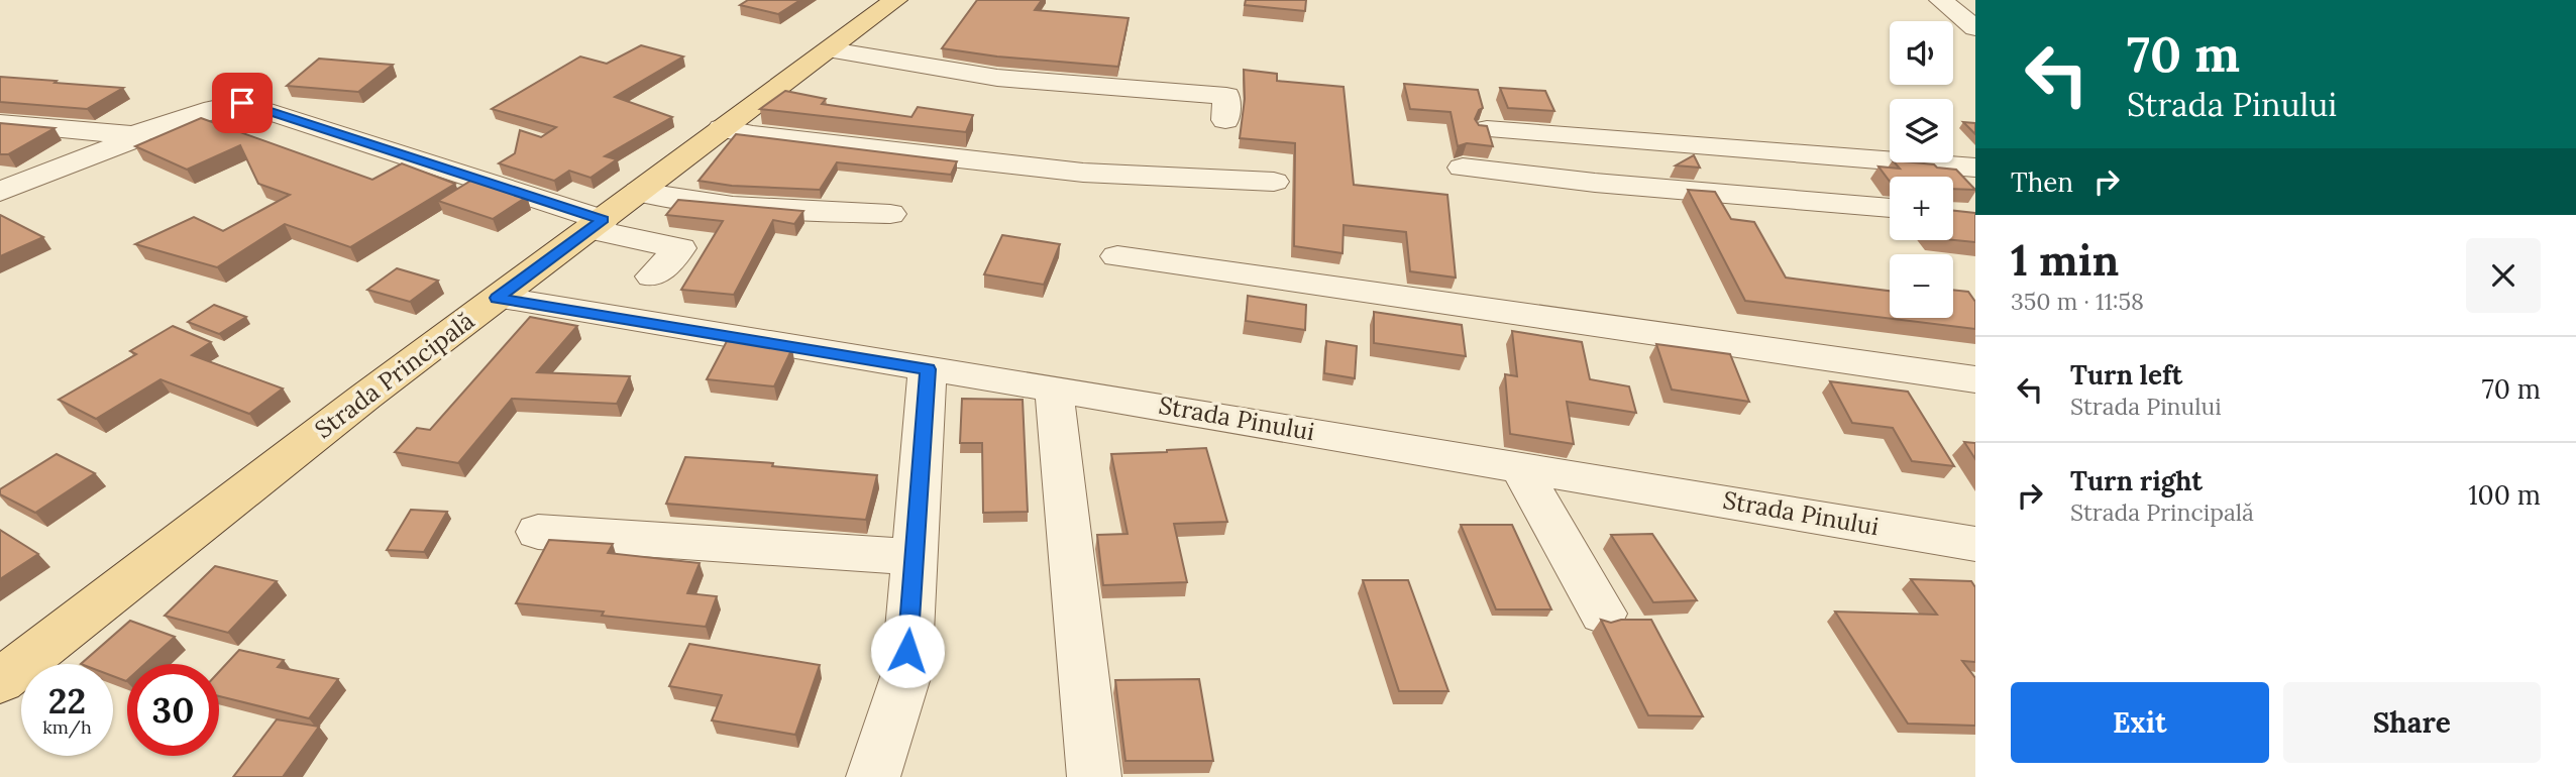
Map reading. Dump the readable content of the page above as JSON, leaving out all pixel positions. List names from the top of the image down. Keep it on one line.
{"streets":{"main road":["Strada Principală"],"street":["Strada Pinului"]},"crossings":[["Strada Principală","Strada Pinului"]],"page":{"turn":["70 m","Strada Pinului"],"map_buttons":["+","−"],"then":"Then","heading":["1 min","350 m · 11:58"],"list":[{"name":"Turn left","note":"Strada Pinului","value":"70 m"},{"name":"Turn right","note":"Strada Principală","value":"100 m"}],"speed":"22 km/h","limit":"30","buttons":["Exit","Share"]}}
